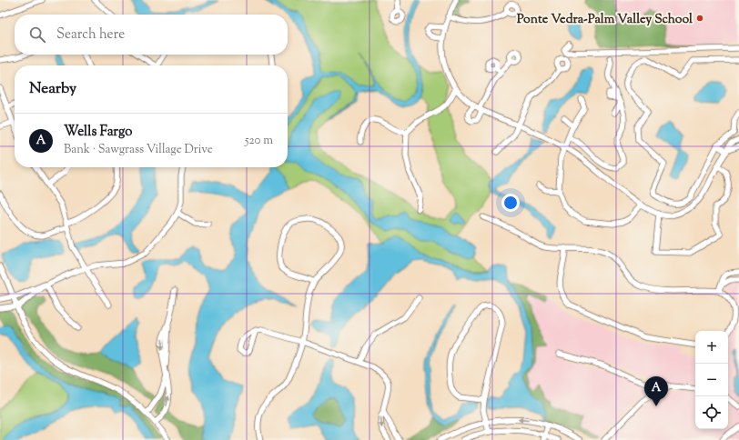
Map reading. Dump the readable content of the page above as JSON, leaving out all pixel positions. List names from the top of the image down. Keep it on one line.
{"places":["Ponte Vedra-Palm Valley School"],"page":{"search":"Search here","heading":"Nearby","list":[{"mark":"A","name":"Wells Fargo","note":"Bank · Sawgrass Village Drive","value":"520 m"}],"map_buttons":["+","−"],"pins":"A"}}
